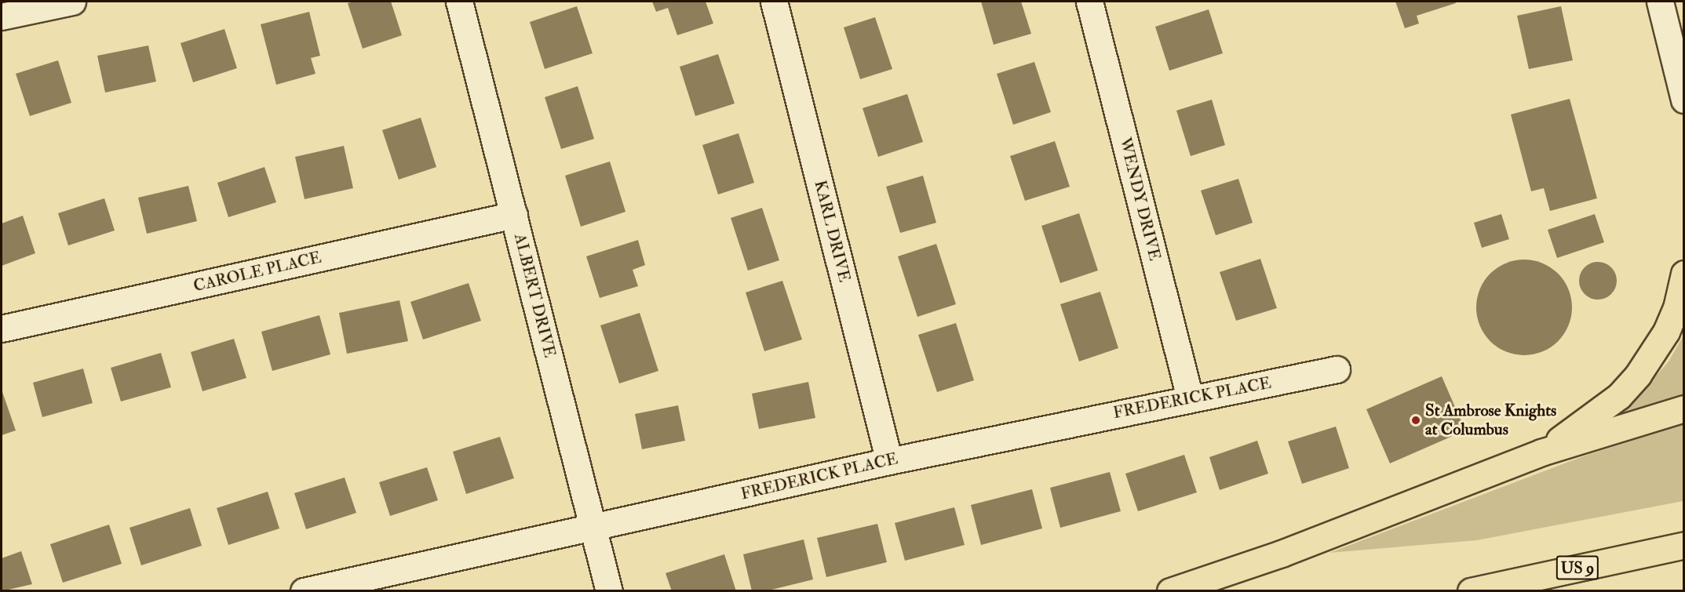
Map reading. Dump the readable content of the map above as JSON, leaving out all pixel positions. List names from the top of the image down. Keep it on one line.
{"streets":{"highway":["US 9"],"street":["WENDY DRIVE","KARL DRIVE","CAROLE PLACE","ALBERT DRIVE","FREDERICK PLACE"]},"crossings":[["WENDY DRIVE","FREDERICK PLACE"],["KARL DRIVE","FREDERICK PLACE"],["CAROLE PLACE","ALBERT DRIVE"],["ALBERT DRIVE","FREDERICK PLACE"]],"places":["St Ambrose Knights at Columbus"]}
